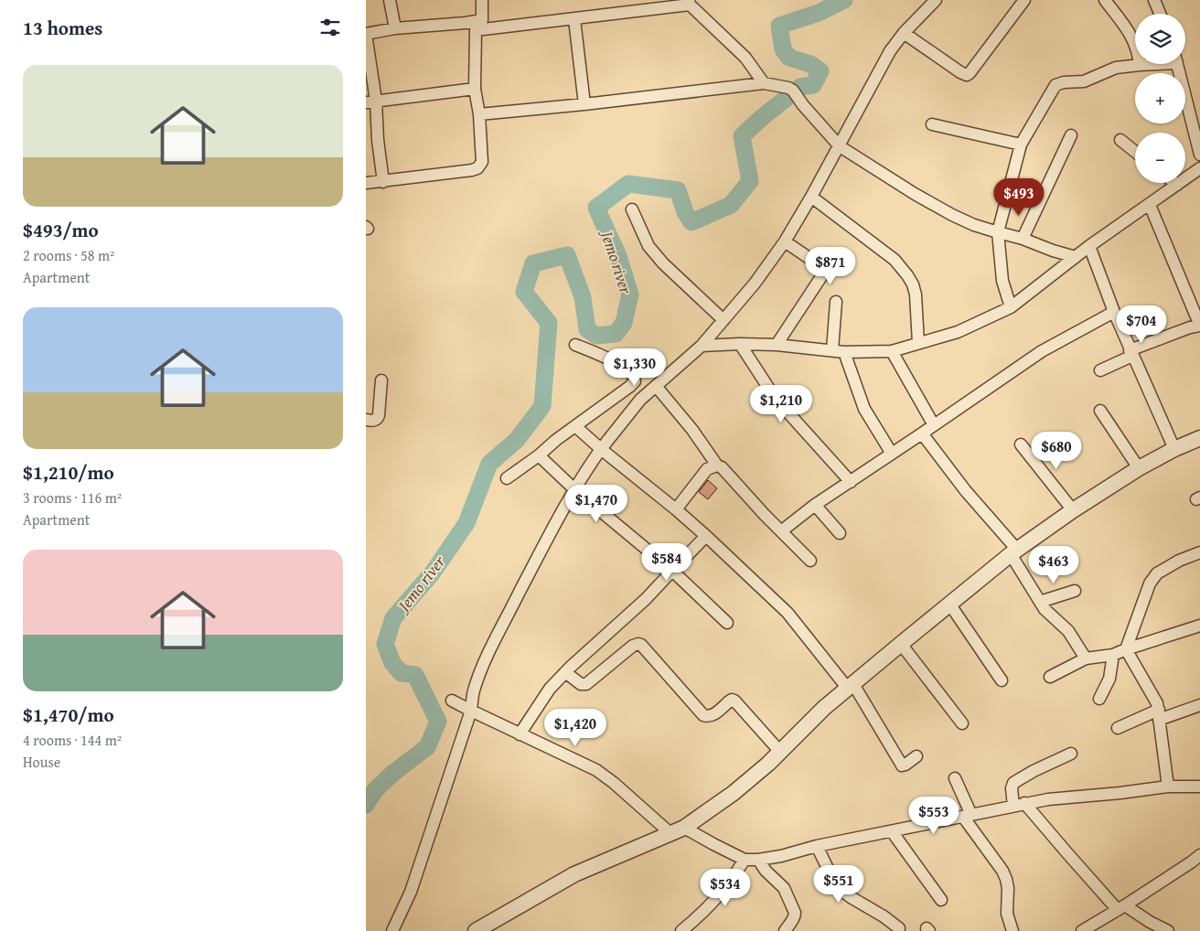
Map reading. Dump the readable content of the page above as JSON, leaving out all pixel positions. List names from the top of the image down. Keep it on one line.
{"water":["Jemo river"],"page":{"heading":"13 homes","map_buttons":["+","−"],"list":[{"name":"$493/mo","note":"2 rooms · 58 m² · Apartment"},{"name":"$1,210/mo","note":"3 rooms · 116 m² · Apartment"},{"name":"$1,470/mo","note":"4 rooms · 144 m² · House"}],"price":["$493","$871","$704","$1,330","$1,210","$680","$1,470","$584","$463","$1,420","$553","$551","$534"]}}
